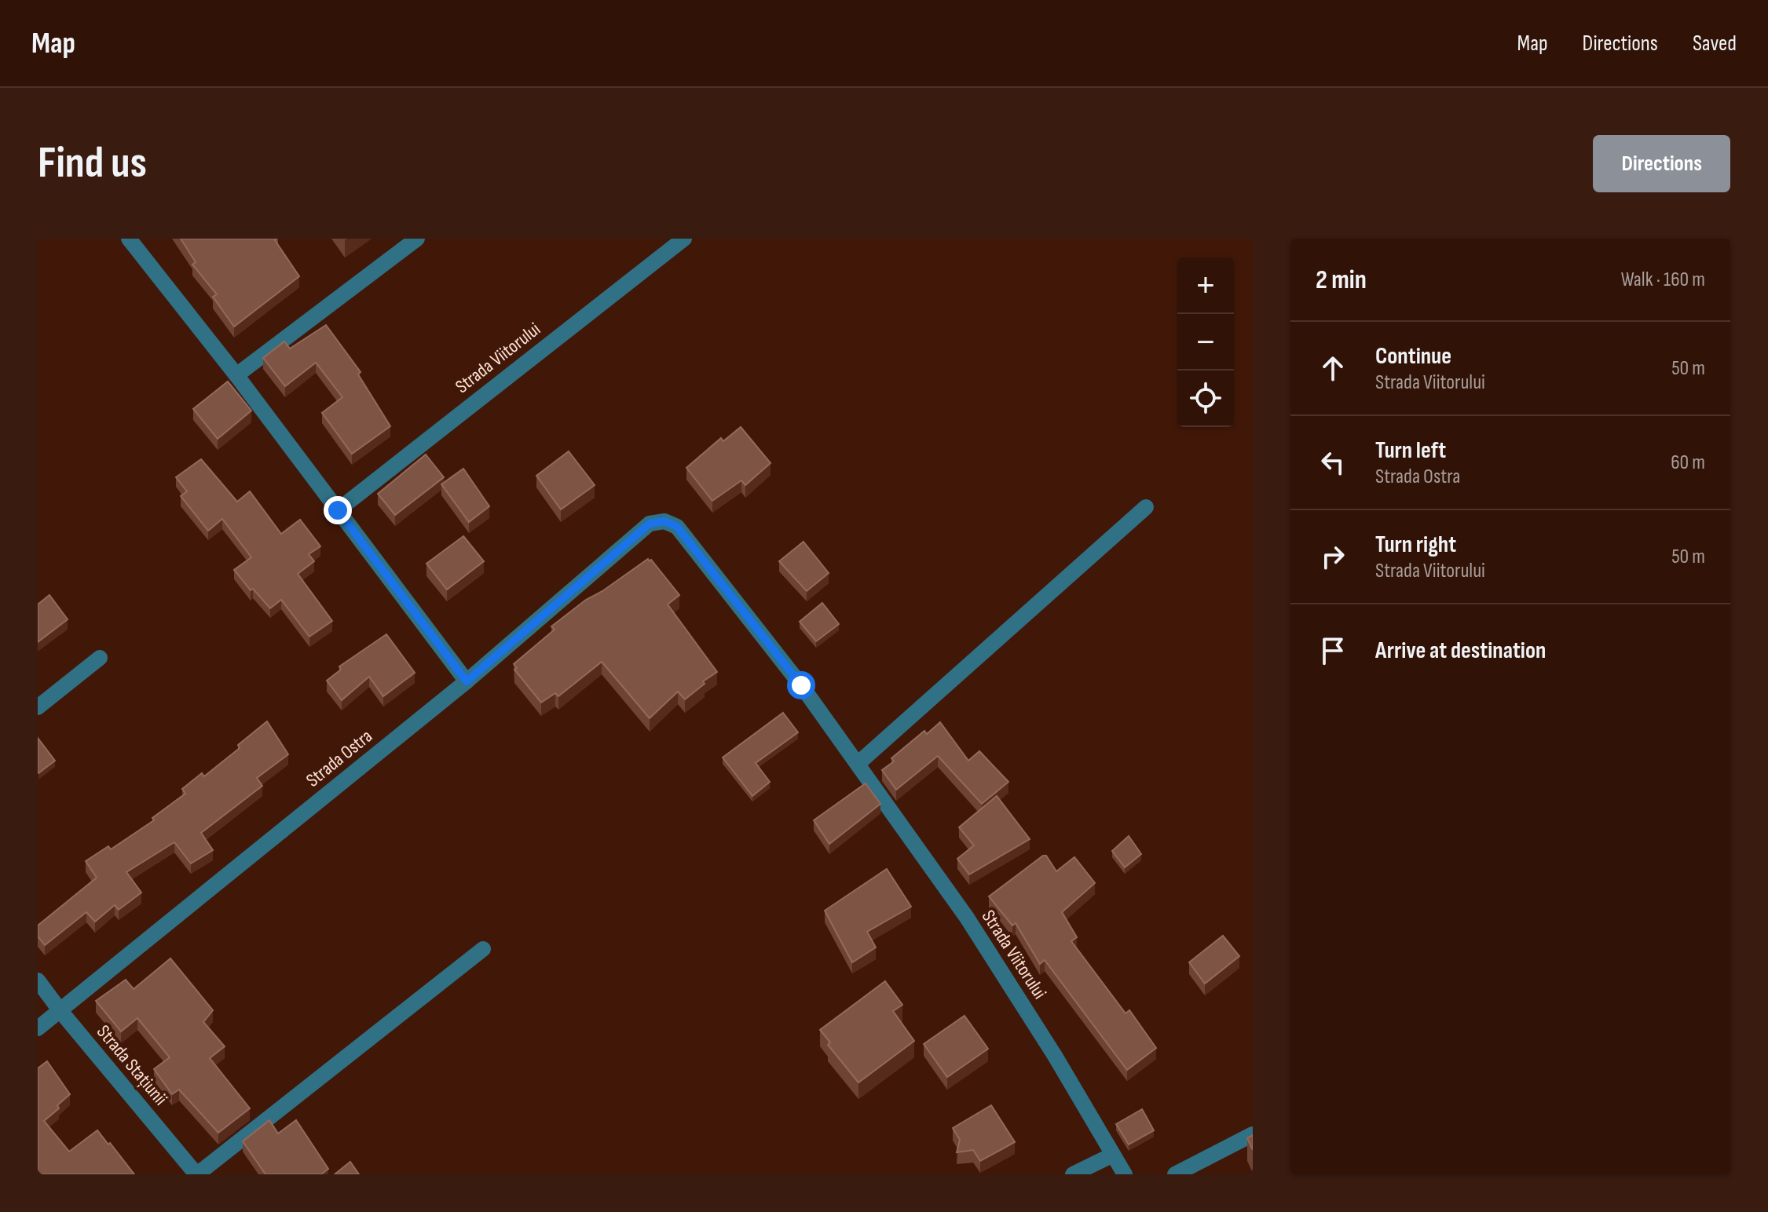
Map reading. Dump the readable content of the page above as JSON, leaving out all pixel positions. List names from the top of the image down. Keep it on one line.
{"streets":{"street":["Strada Viitorului","Strada Ostra","Strada Stațiunii"]},"crossings":[["Strada Viitorului","Strada Ostra"],["Strada Ostra","Strada Stațiunii"]],"page":{"header":"Map","nav":["Map","Directions","Saved"],"buttons":"Directions","title":"Find us","heading":["2 min","Walk · 160 m"],"map_buttons":["+","−"],"list":[["Continue","Strada Viitorului","50 m"],["Turn left","Strada Ostra","60 m"],["Turn right","Strada Viitorului","50 m"],"Arrive at destination"]}}
